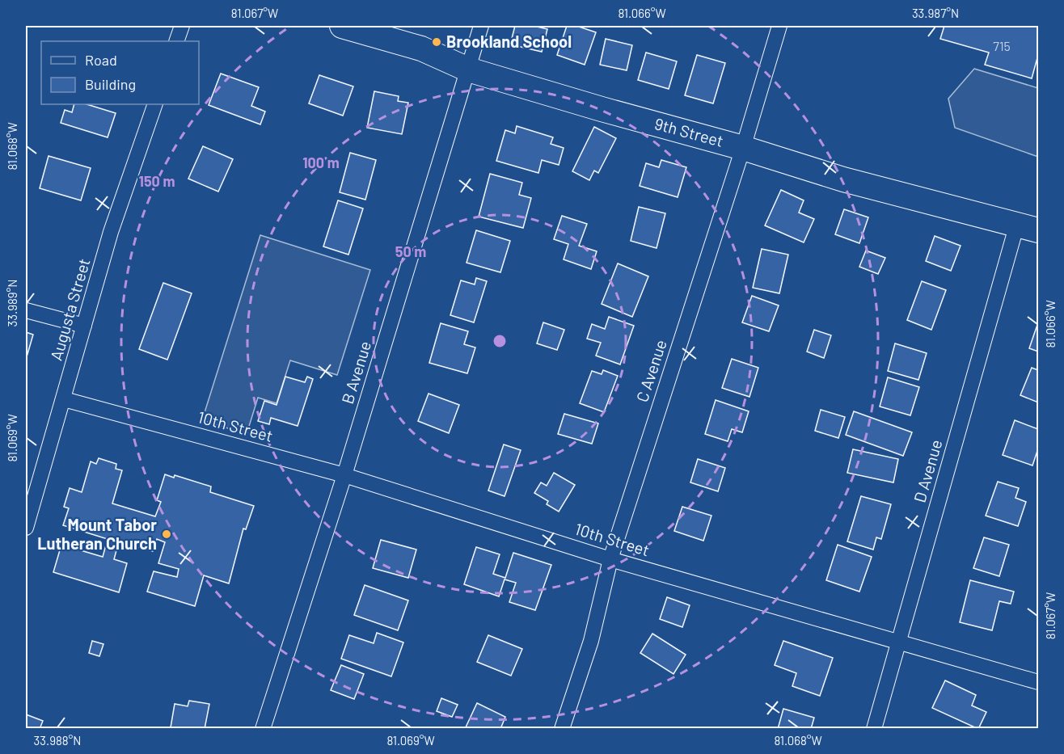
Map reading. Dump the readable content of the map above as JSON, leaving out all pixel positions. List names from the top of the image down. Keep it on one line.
{"streets":{"main road":["9th Street"],"street":["Augusta Street","C Avenue","B Avenue","10th Street","D Avenue"]},"crossings":[["9th Street","C Avenue"],["9th Street","B Avenue"],["9th Street","D Avenue"],["Augusta Street","10th Street"],["C Avenue","10th Street"],["B Avenue","10th Street"],["10th Street","D Avenue"]],"places":["Brookland School","Mount Tabor Lutheran Church"],"house_numbers":["715"],"legend":["Road","Building"],"coordinates":["81.067°W","81.066°W","33.987°N","81.068°W","33.989°N","81.069°W","33.988°N"],"rings":["100 m","150 m","50 m"]}
